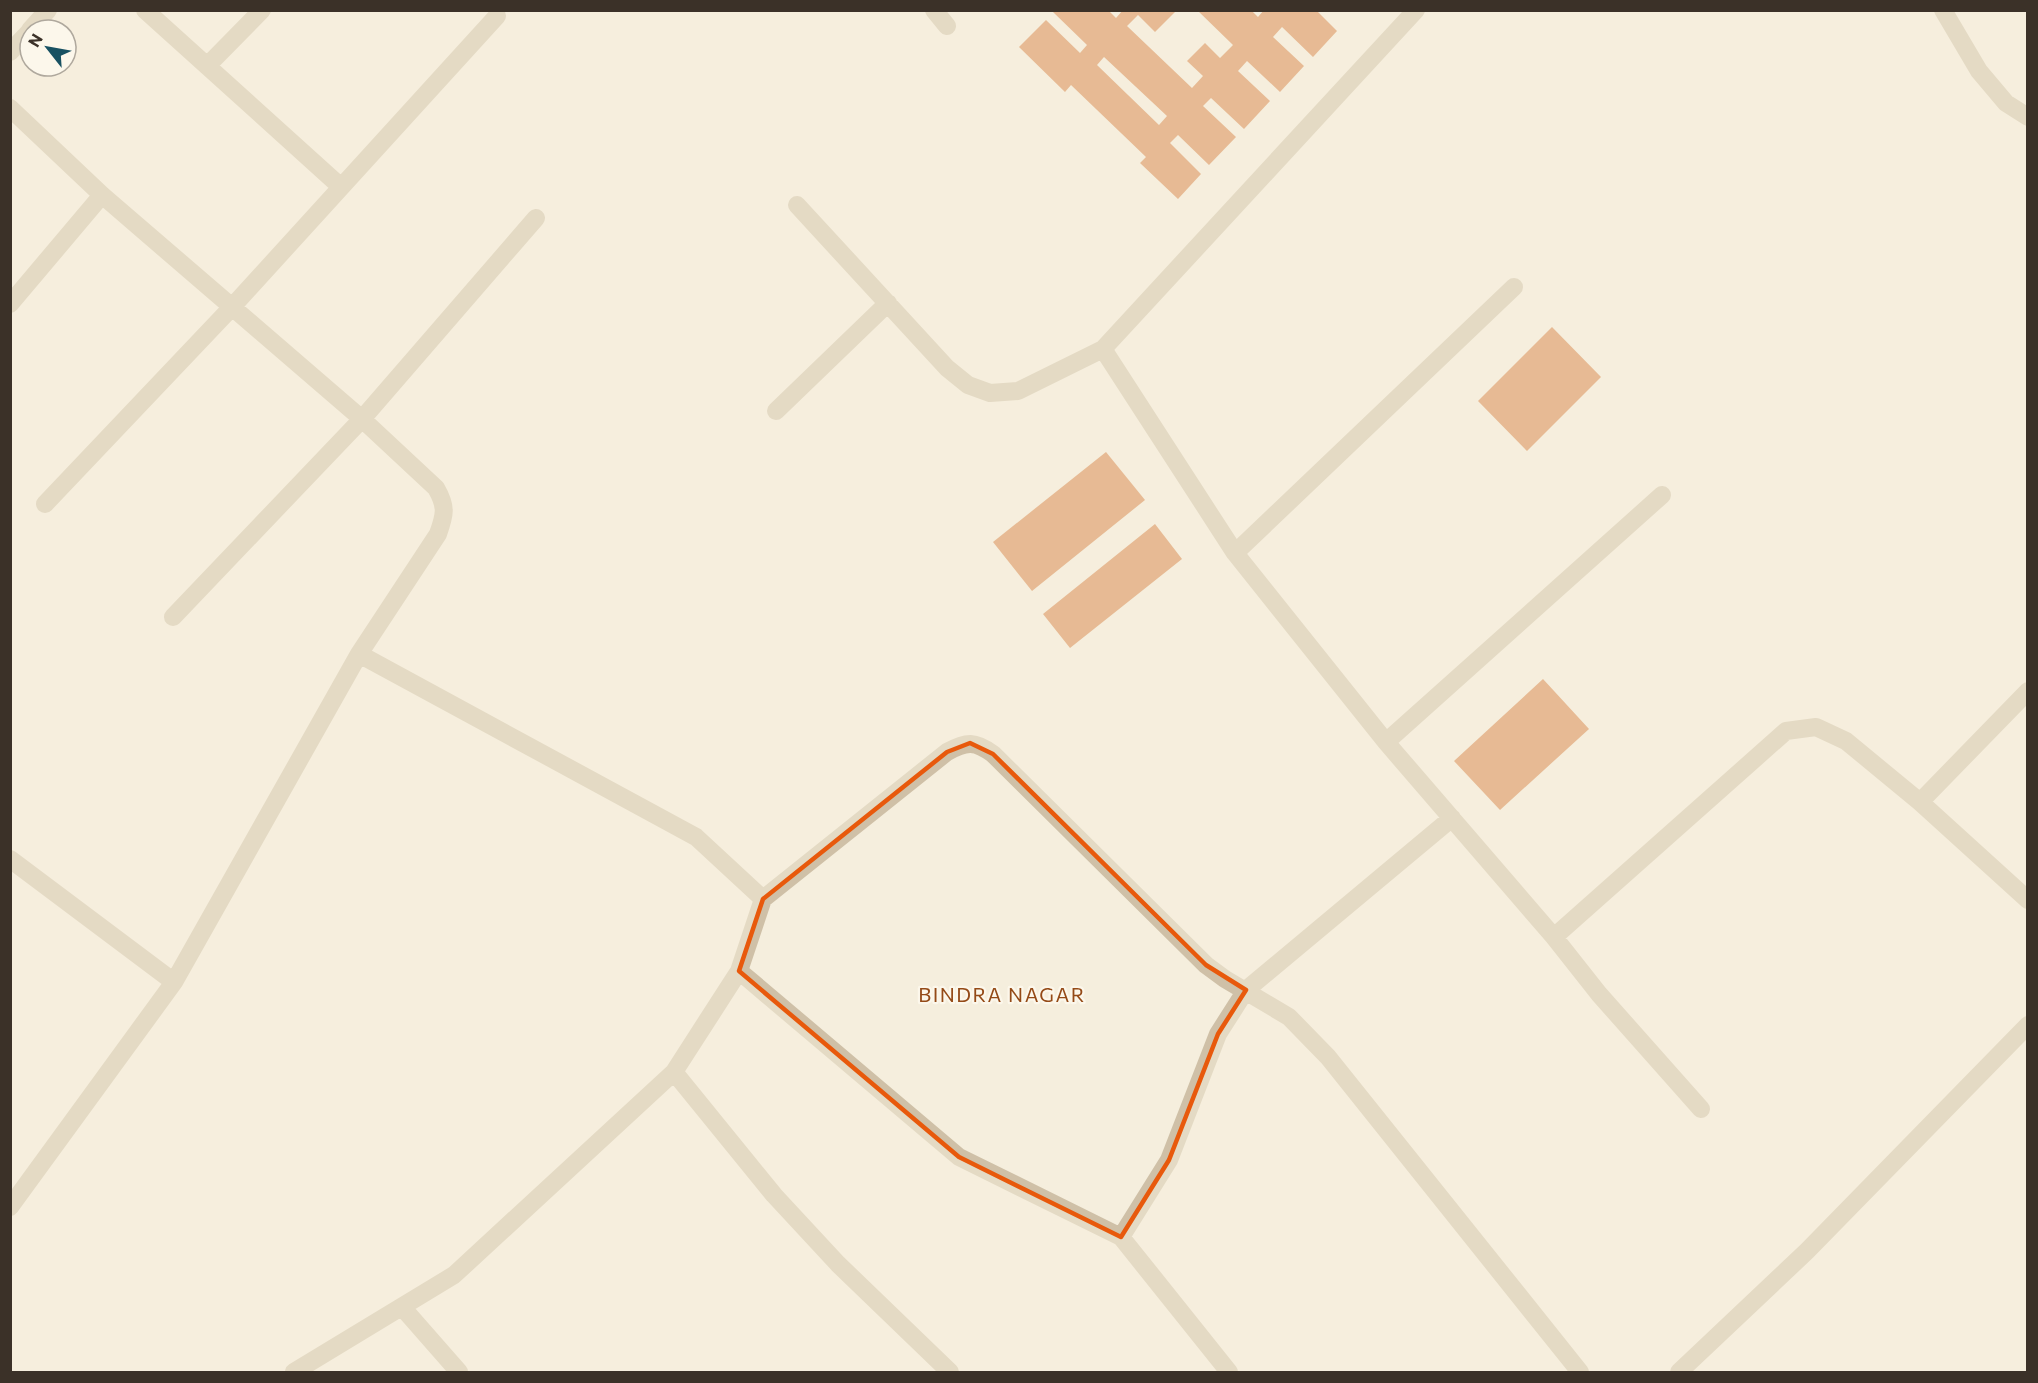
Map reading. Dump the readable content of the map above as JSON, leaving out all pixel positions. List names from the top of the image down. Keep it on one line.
{"districts":["BINDRA NAGAR"],"north":"top left"}
